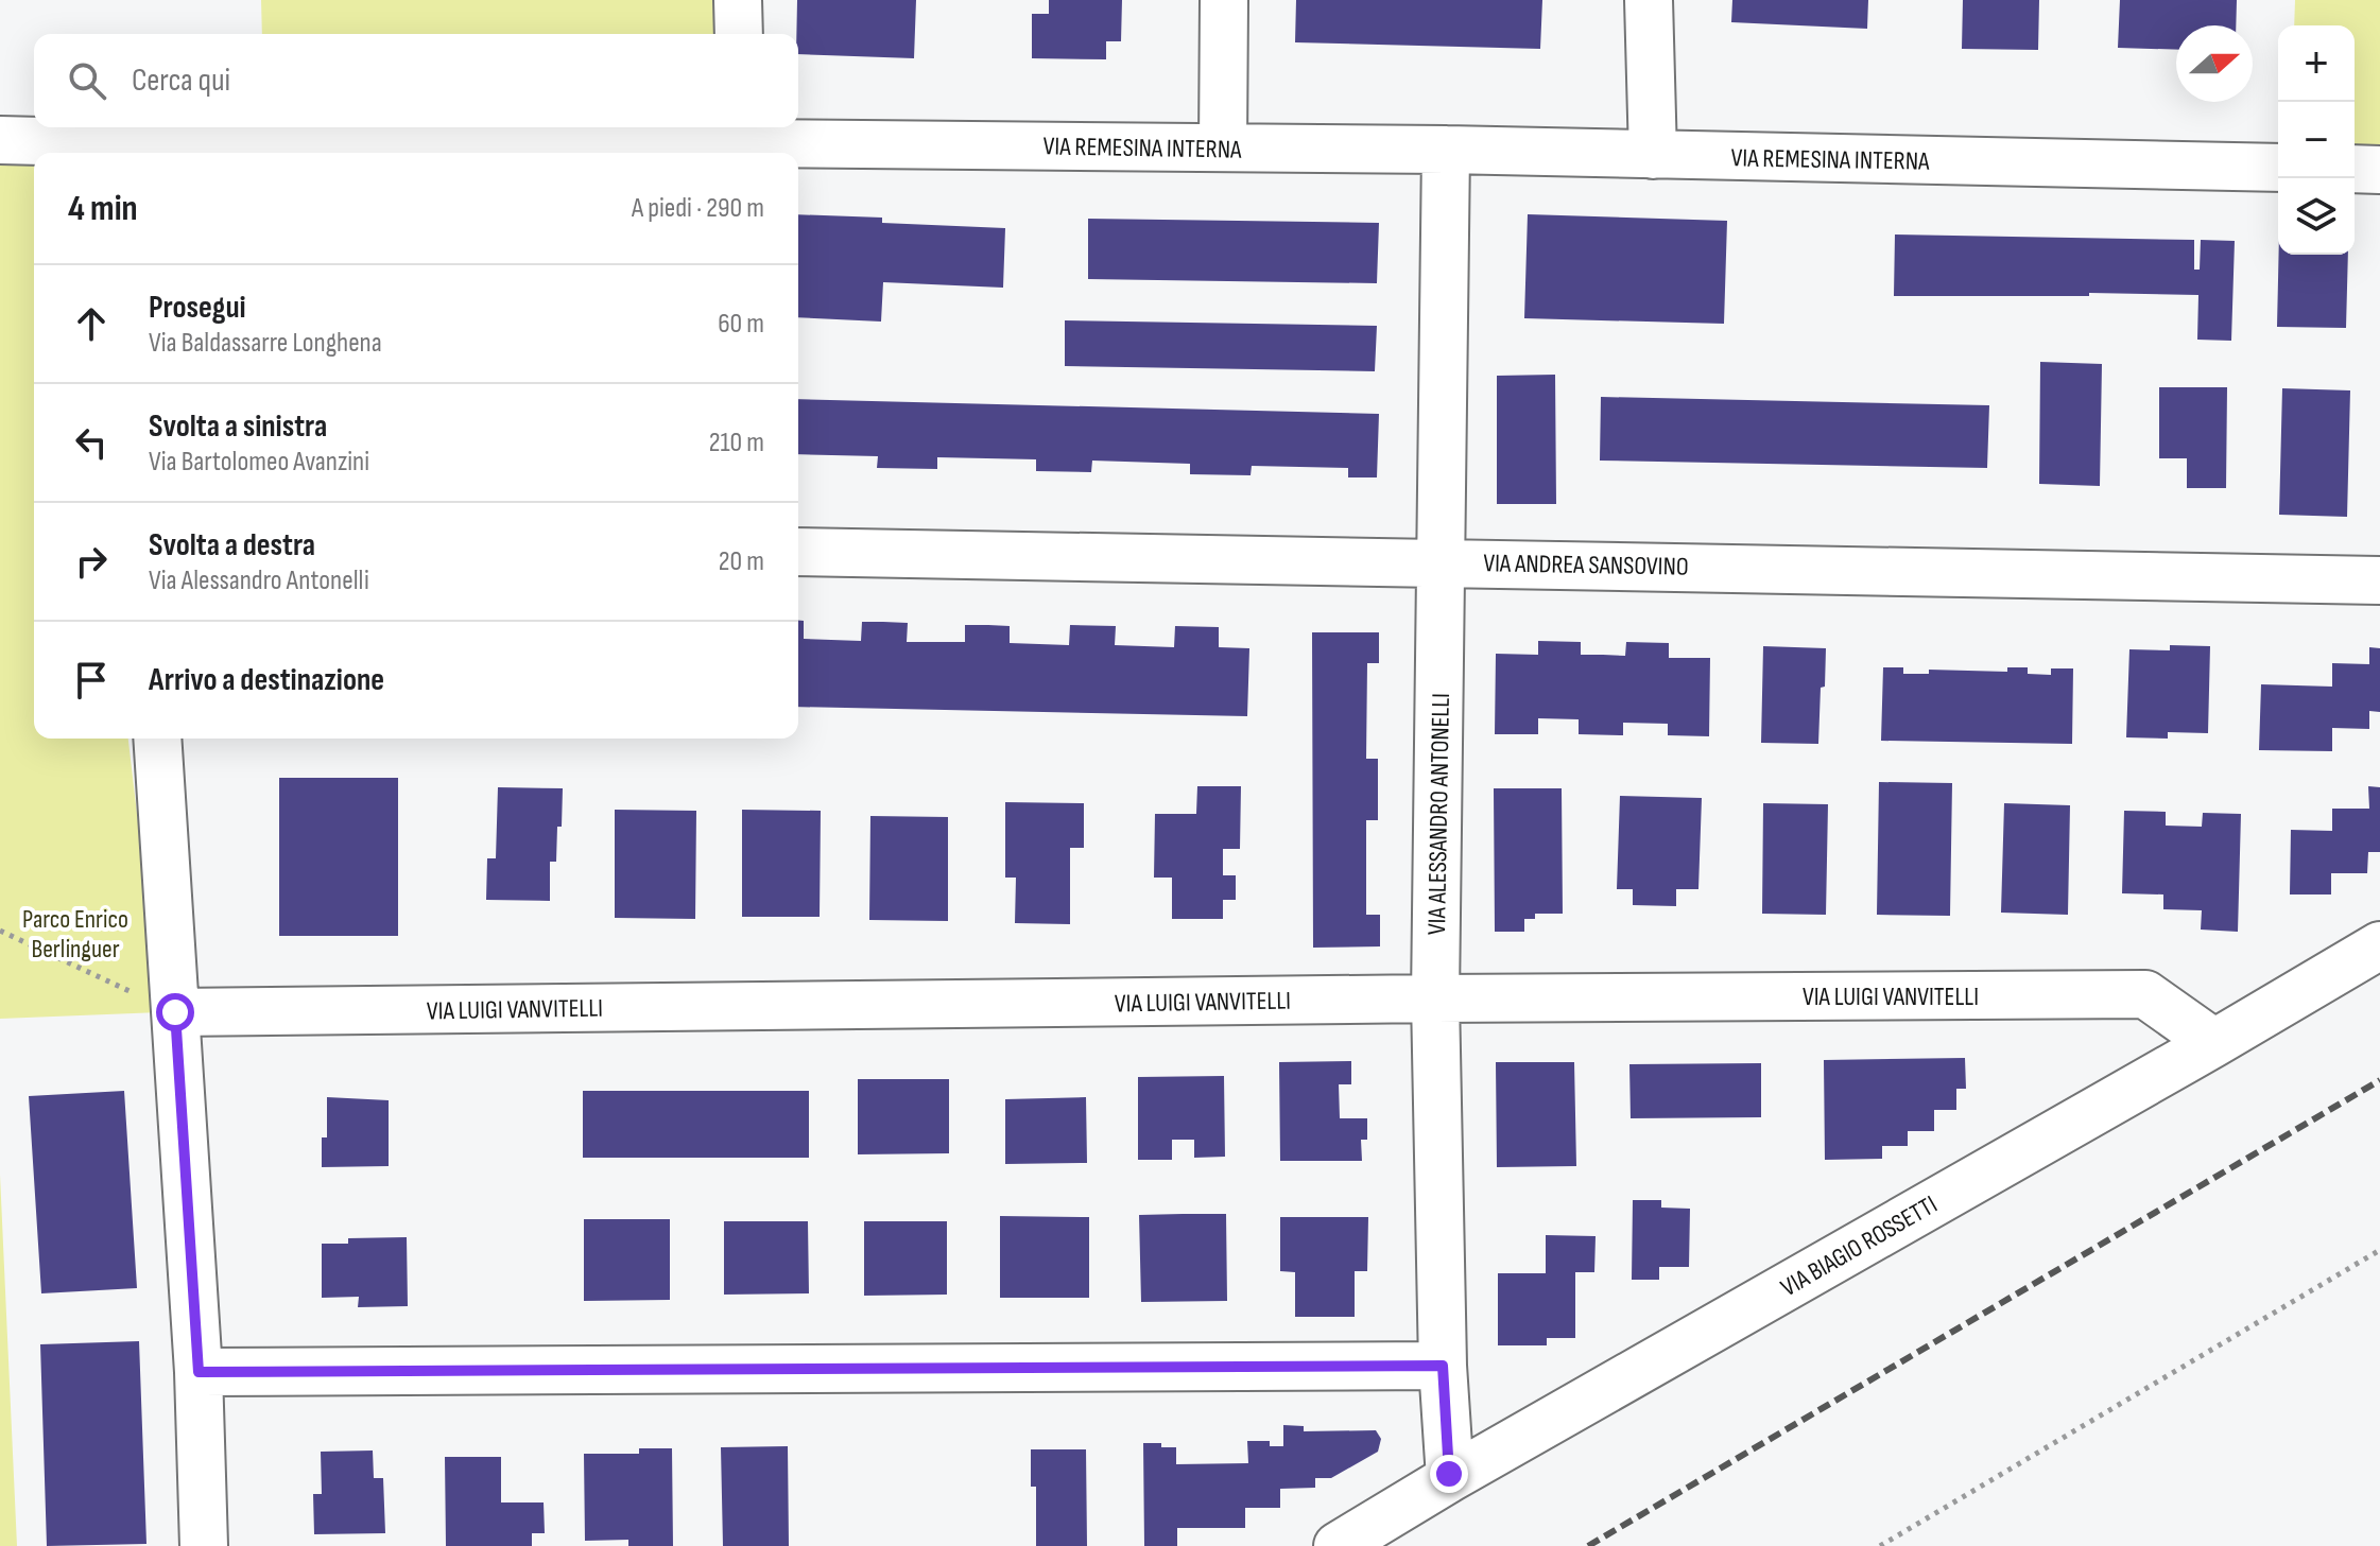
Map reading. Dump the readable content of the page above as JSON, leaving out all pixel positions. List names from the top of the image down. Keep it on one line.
{"streets":{"street":["VIA REMESINA INTERNA","VIA ANDREA SANSOVINO","VIA ALESSANDRO ANTONELLI","VIA LUIGI VANVITELLI","VIA BIAGIO ROSSETTI"]},"crossings":[["VIA REMESINA INTERNA","VIA ALESSANDRO ANTONELLI"],["VIA ANDREA SANSOVINO","VIA ALESSANDRO ANTONELLI"],["VIA ALESSANDRO ANTONELLI","VIA LUIGI VANVITELLI"],["VIA ALESSANDRO ANTONELLI","VIA BIAGIO ROSSETTI"],["VIA LUIGI VANVITELLI","VIA BIAGIO ROSSETTI"]],"parks":["Parco Enrico Berlinguer"],"north":"right","page":{"map_buttons":["+","−"],"search":"Cerca qui","heading":["4 min","A piedi · 290 m"],"list":[["Prosegui","Via Baldassarre Longhena","60 m"],["Svolta a sinistra","Via Bartolomeo Avanzini","210 m"],["Svolta a destra","Via Alessandro Antonelli","20 m"],"Arrivo a destinazione"]}}
